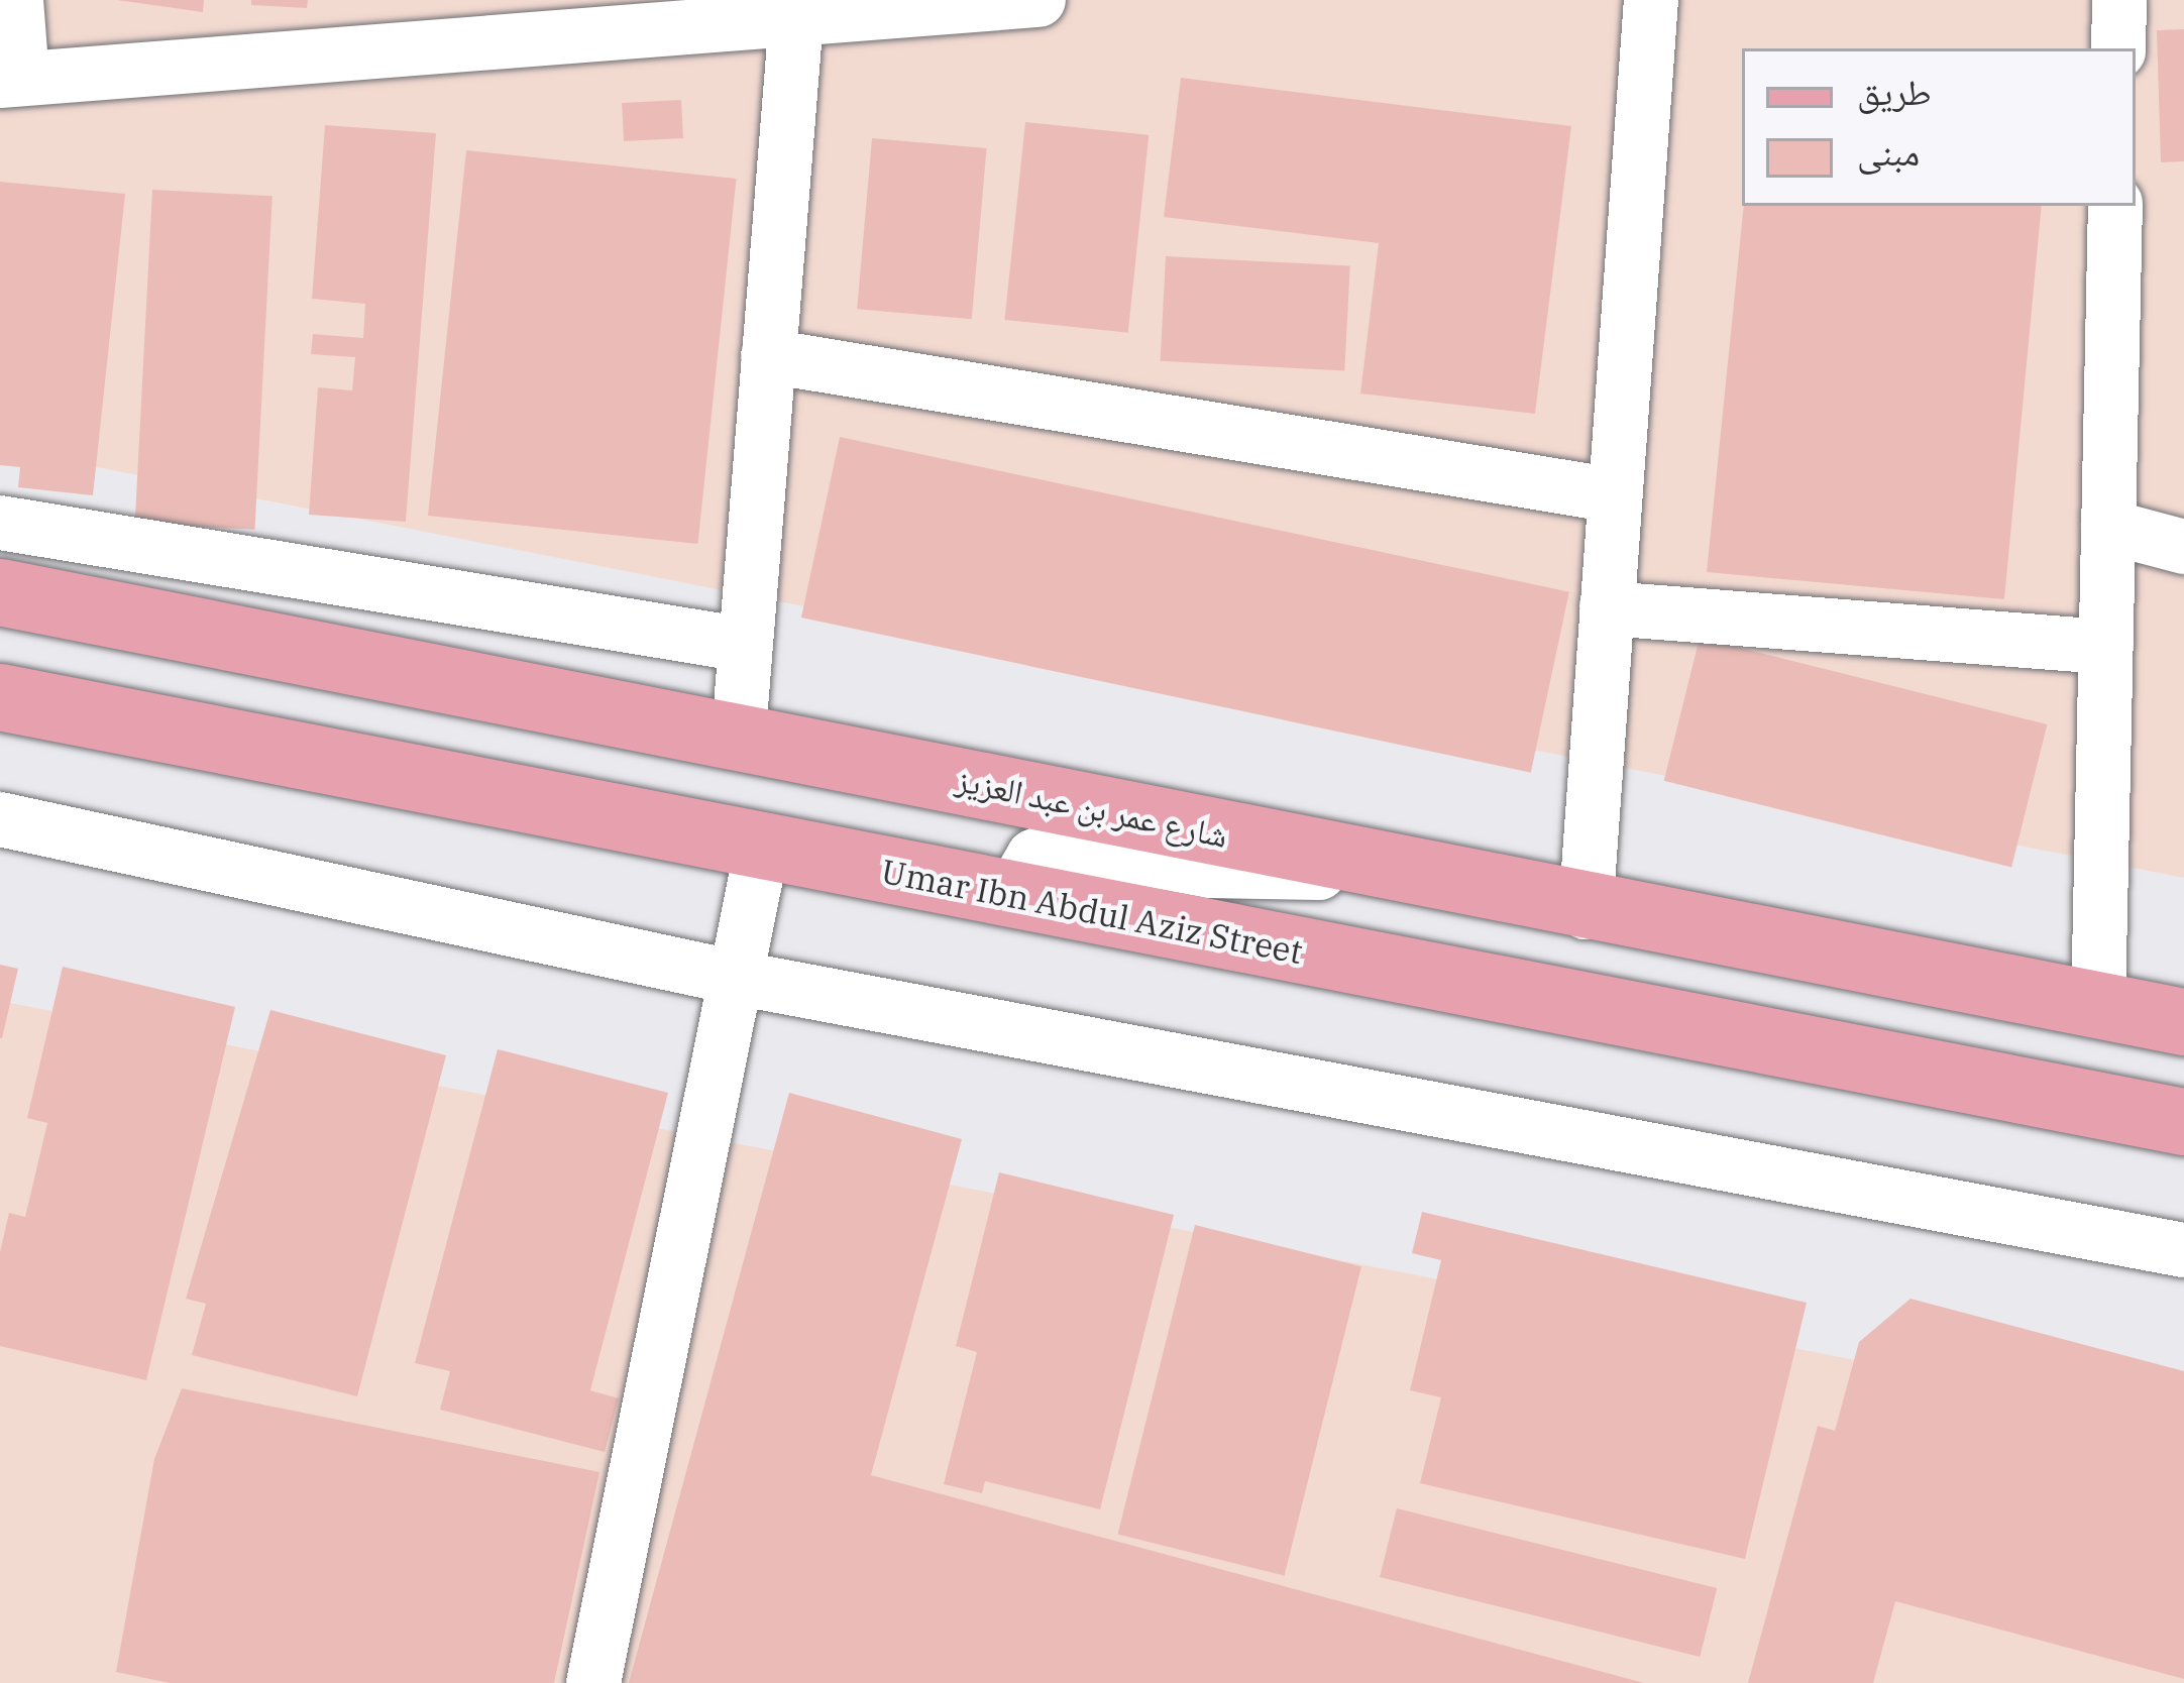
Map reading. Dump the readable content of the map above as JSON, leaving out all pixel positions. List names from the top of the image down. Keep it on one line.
{"streets":{"main road":["شارع عمر بن عبد العزيز","Umar Ibn Abdul Aziz Street"]},"legend":["طريق","مبنى"]}
